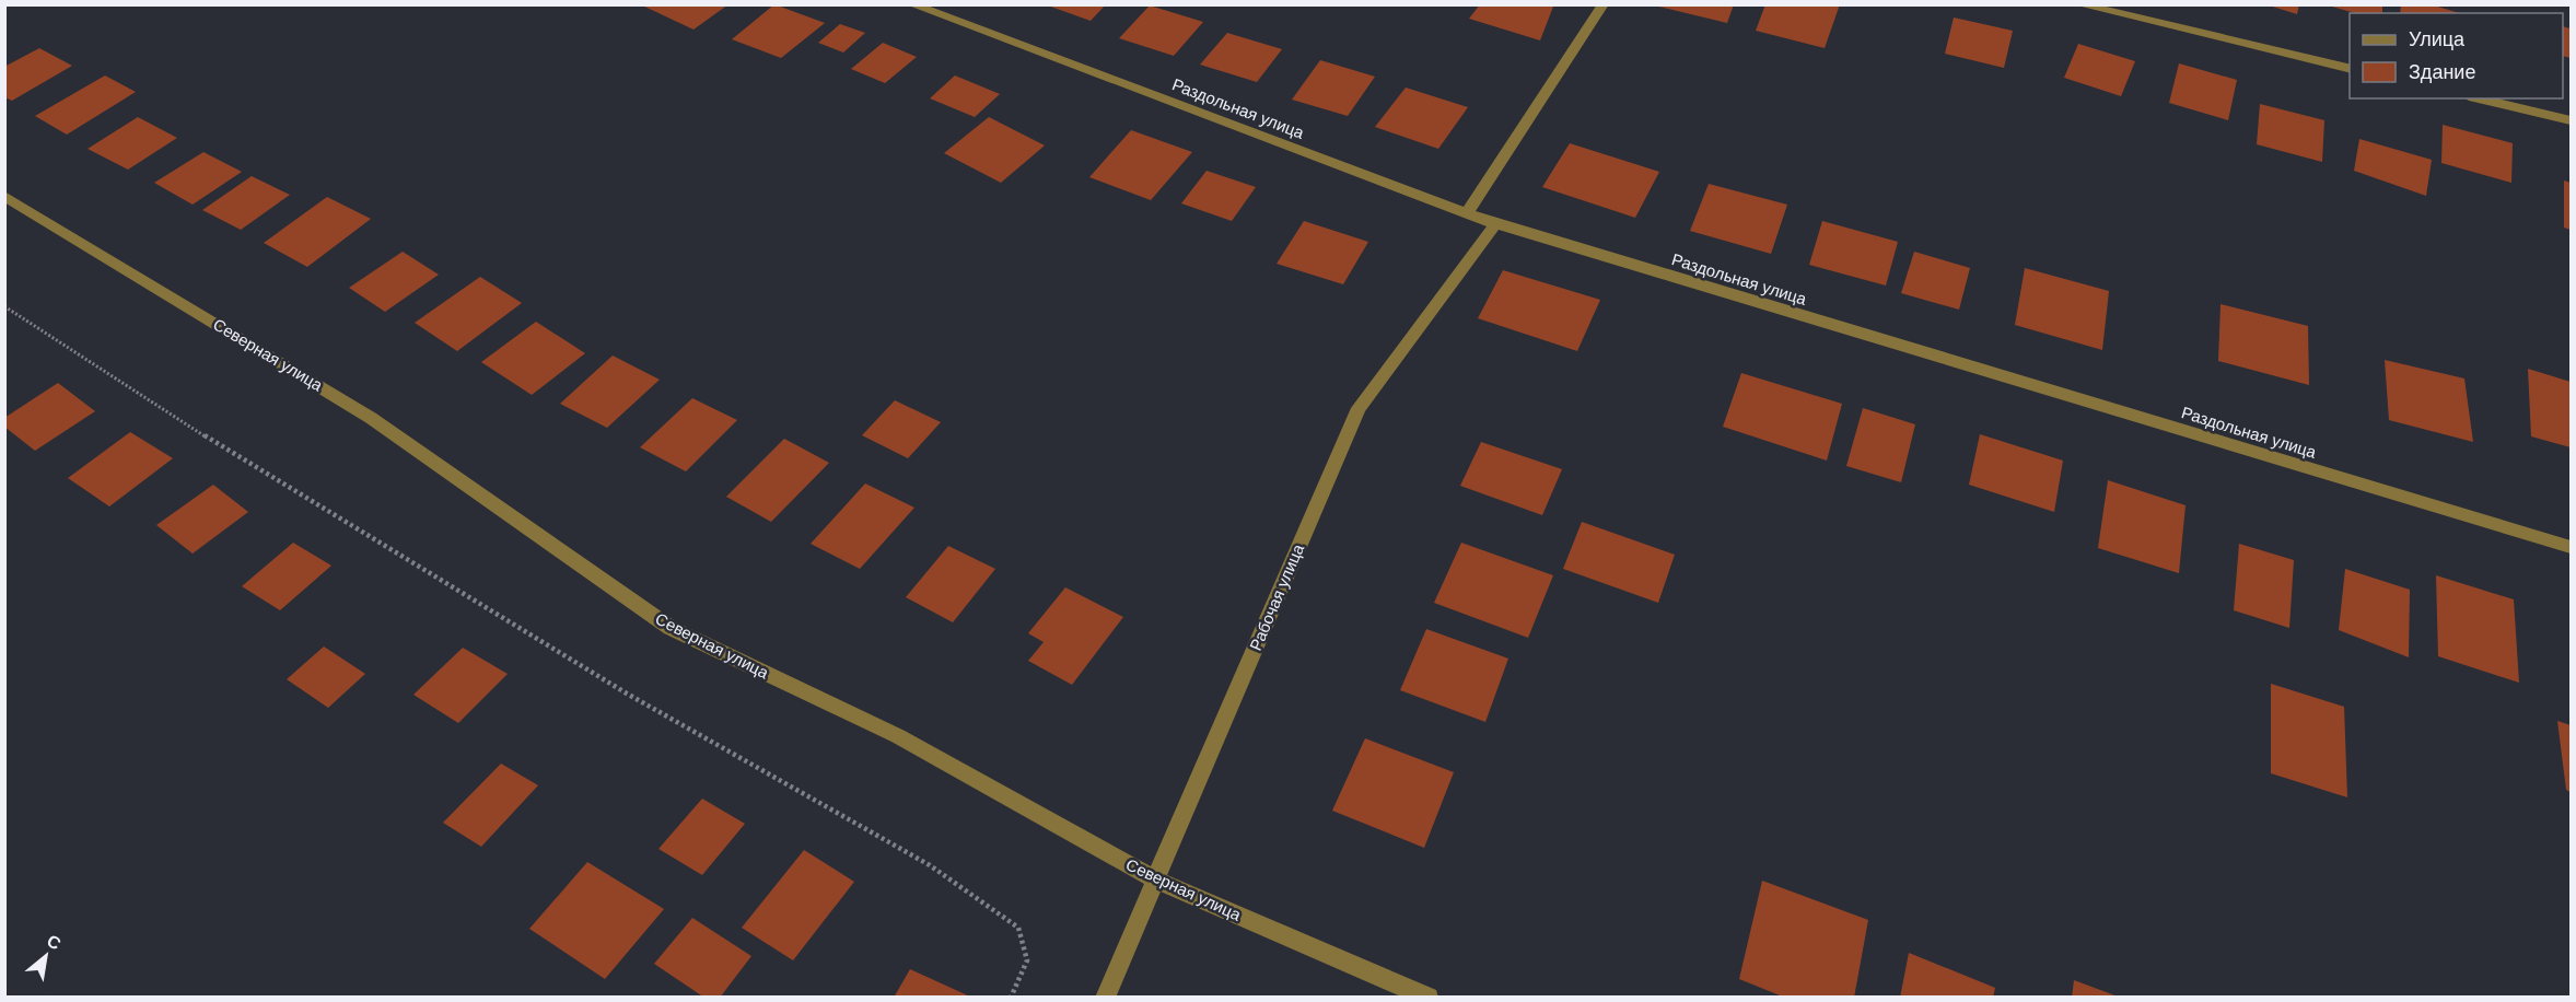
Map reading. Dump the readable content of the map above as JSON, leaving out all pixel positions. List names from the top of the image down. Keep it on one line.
{"streets":{"street":["Раздольная улица","Северная улица","Рабочая улица"]},"crossings":[["Раздольная улица","Рабочая улица"],["Северная улица","Рабочая улица"]],"legend":["Улица","Здание"],"north":"top right"}
